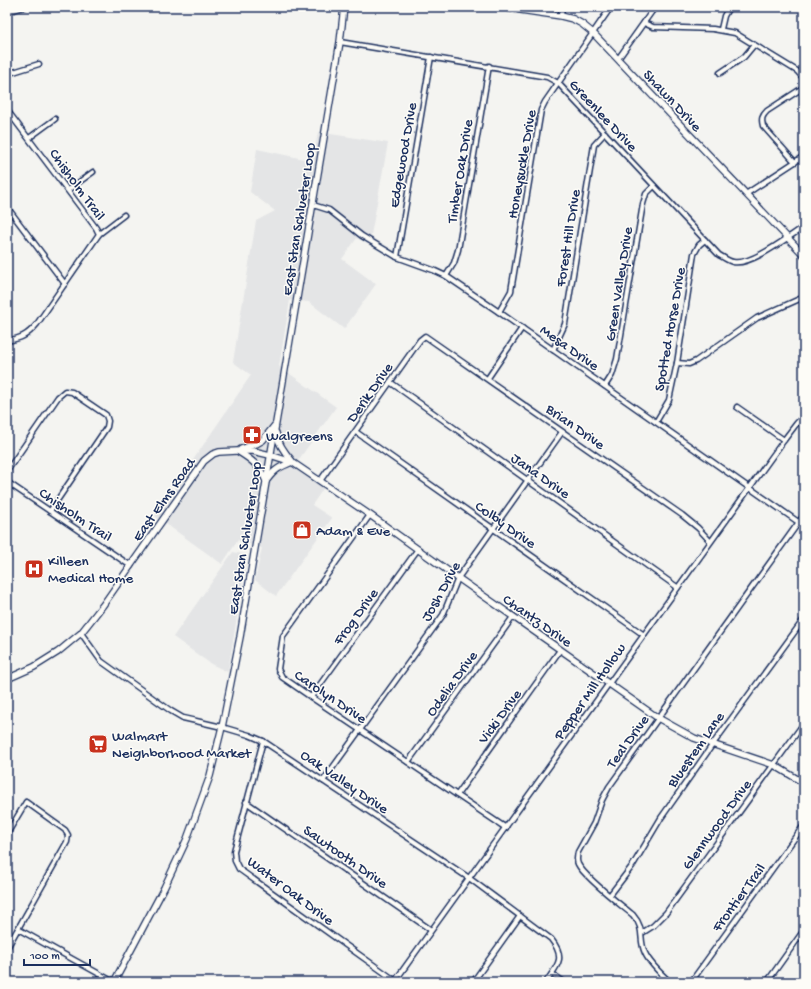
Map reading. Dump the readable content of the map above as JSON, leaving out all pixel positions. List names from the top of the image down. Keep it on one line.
{"streets":{"main road":["Shawn Drive","East Stan Schlueter Loop","East Elms Road","Chantz Drive"],"street":["Greenlee Drive","Edgewood Drive","Honeysuckle Drive","Timber Oak Drive","Chisholm Trail","Forest Hill Drive","Green Valley Drive","Spotted Horse Drive","Mesa Drive","Derik Drive","Brian Drive","Jana Drive","Colby Drive","Josh Drive","Frog Drive","Odelia Drive","Pepper Mill Hollow","Carolyn Drive","Vicki Drive","Teal Drive","Bluestem Lane","Oak Valley Drive","Glennwood Drive","Sawtooth Drive","Water Oak Drive","Frontier Trail"]},"crossings":[["Shawn Drive","Greenlee Drive"],["Shawn Drive","Honeysuckle Drive"],["Greenlee Drive","Edgewood Drive"],["Greenlee Drive","Honeysuckle Drive"],["Greenlee Drive","Timber Oak Drive"],["Greenlee Drive","East Stan Schlueter Loop"],["Greenlee Drive","Forest Hill Drive"],["Greenlee Drive","Green Valley Drive"],["Greenlee Drive","Spotted Horse Drive"],["Edgewood Drive","Mesa Drive"],["Honeysuckle Drive","Mesa Drive"],["Timber Oak Drive","Mesa Drive"],["Chisholm Trail","East Elms Road"],["East Stan Schlueter Loop","Mesa Drive"],["East Stan Schlueter Loop","East Elms Road"],["East Stan Schlueter Loop","Chantz Drive"],["East Stan Schlueter Loop","Oak Valley Drive"],["Forest Hill Drive","Mesa Drive"],["Green Valley Drive","Mesa Drive"],["Spotted Horse Drive","Mesa Drive"],["Mesa Drive","Pepper Mill Hollow"],["Mesa Drive","Teal Drive"],["Derik Drive","Brian Drive"],["Derik Drive","Jana Drive"],["Derik Drive","Colby Drive"],["Derik Drive","Chantz Drive"],["Brian Drive","Josh Drive"],["Brian Drive","Pepper Mill Hollow"],["Jana Drive","Josh Drive"],["Jana Drive","Pepper Mill Hollow"],["East Elms Road","Chantz Drive"],["East Elms Road","Oak Valley Drive"],["Colby Drive","Josh Drive"],["Colby Drive","Pepper Mill Hollow"],["Josh Drive","Chantz Drive"],["Josh Drive","Carolyn Drive"],["Josh Drive","Oak Valley Drive"],["Frog Drive","Chantz Drive"],["Frog Drive","Carolyn Drive"],["Chantz Drive","Odelia Drive"],["Chantz Drive","Pepper Mill Hollow"],["Chantz Drive","Carolyn Drive"],["Chantz Drive","Vicki Drive"],["Chantz Drive","Teal Drive"],["Chantz Drive","Bluestem Lane"],["Chantz Drive","Glennwood Drive"],["Odelia Drive","Carolyn Drive"],["Pepper Mill Hollow","Carolyn Drive"],["Pepper Mill Hollow","Oak Valley Drive"],["Pepper Mill Hollow","Sawtooth Drive"],["Pepper Mill Hollow","Water Oak Drive"],["Carolyn Drive","Vicki Drive"],["Teal Drive","Bluestem Lane"],["Teal Drive","Glennwood Drive"],["Oak Valley Drive","Water Oak Drive"],["Sawtooth Drive","Water Oak Drive"]],"places":{"pharmacy":["Walgreens"],"shop":["Adam & Eve"],"hospital":["Killeen Medical Home"],"supermarket":["Walmart Neighborhood Market"]},"scale_bar":"100 m"}
